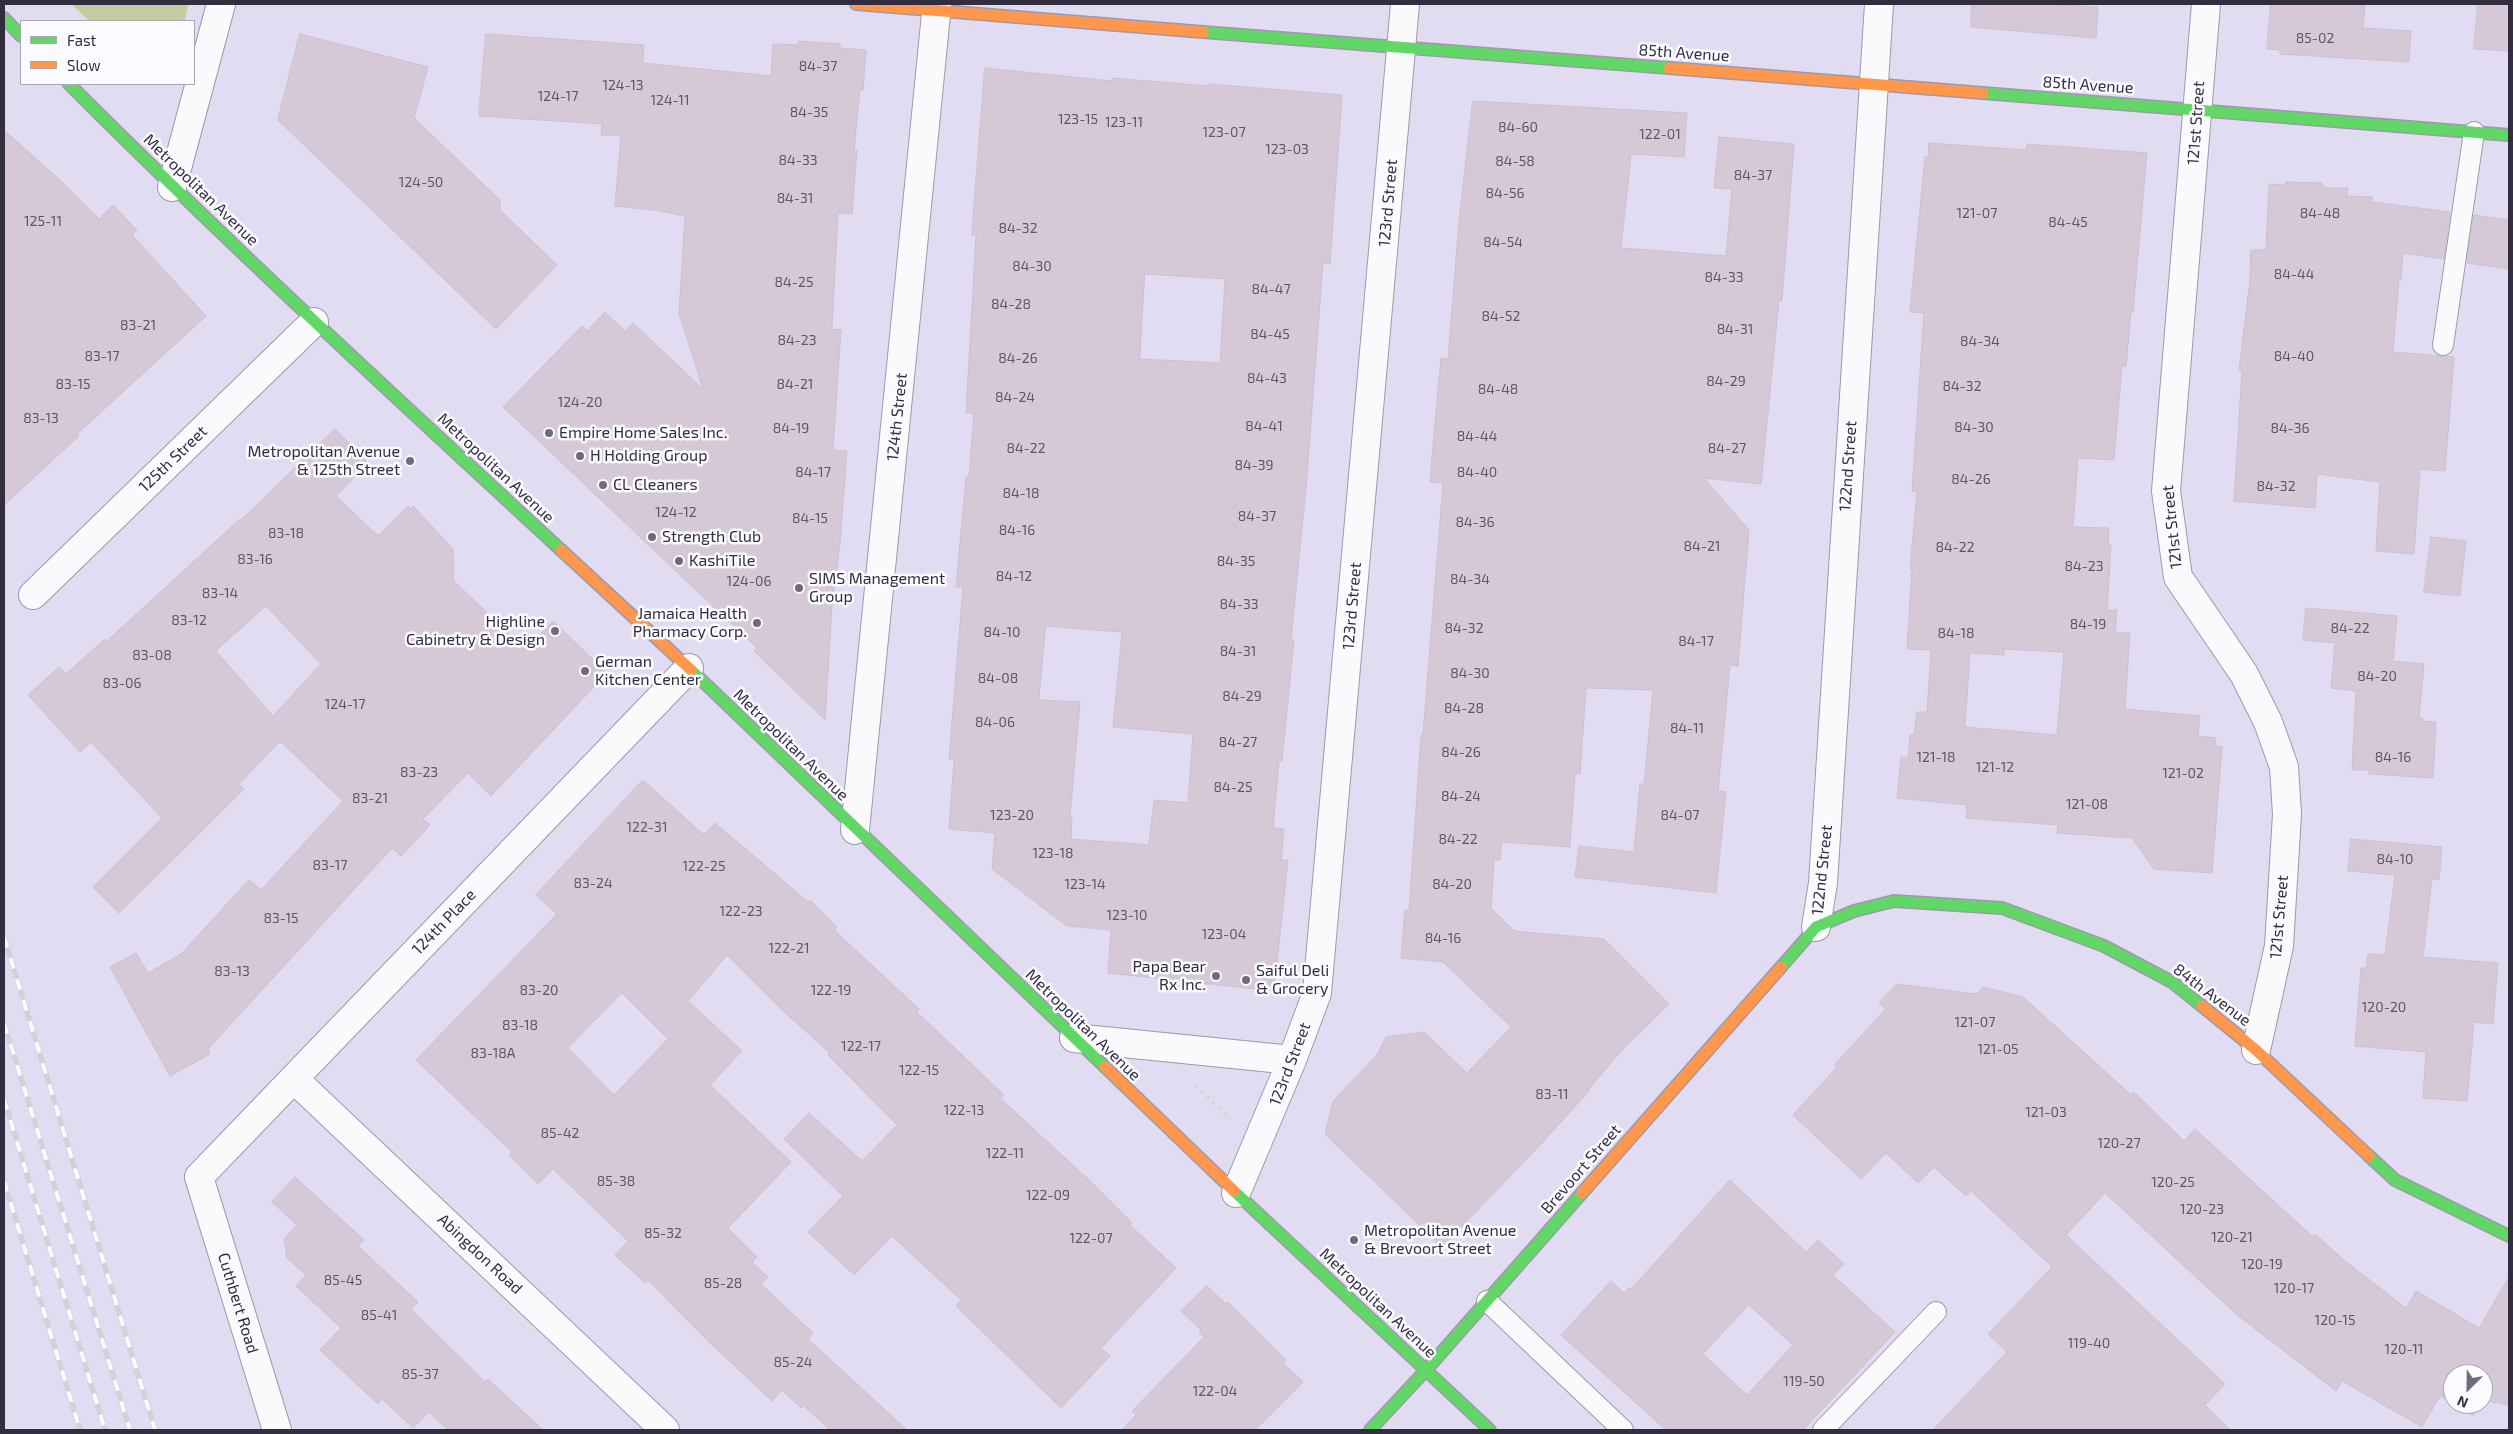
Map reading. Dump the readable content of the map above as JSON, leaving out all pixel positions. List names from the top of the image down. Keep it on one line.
{"streets":{"street":["85th Avenue","121st Street","Metropolitan Avenue","123rd Street","124th Street","125th Street","122nd Street","124th Place","84th Avenue","Brevoort Street","Abingdon Road","Cuthbert Road"]},"crossings":[["85th Avenue","121st Street"],["85th Avenue","123rd Street"],["85th Avenue","124th Street"],["85th Avenue","122nd Street"],["121st Street","84th Avenue"],["Metropolitan Avenue","123rd Street"],["Metropolitan Avenue","124th Street"],["Metropolitan Avenue","125th Street"],["Metropolitan Avenue","124th Place"],["Metropolitan Avenue","Brevoort Street"],["122nd Street","84th Avenue"],["122nd Street","Brevoort Street"],["124th Place","Abingdon Road"],["124th Place","Cuthbert Road"],["84th Avenue","Brevoort Street"]],"places":["Empire Home Sales Inc.","H Holding Group","Metropolitan Avenue & 125th Street","CL Cleaners","Strength Club","KashiTile","SIMS Management Group","Jamaica Health Pharmacy Corp.","Highline Cabinetry & Design","German Kitchen Center","Papa Bear Rx Inc.","Saiful Deli & Grocery","Metropolitan Avenue & Brevoort Street"],"house_numbers":["85-02","84-37","124-13","124-17","124-11","84-35","123-15","123-11","84-60","123-07","122-01","123-03","84-33","84-58","84-37","124-50","84-56","84-31","121-07","84-48","125-11","84-45","84-32","84-54","84-30","84-44","84-33","84-25","84-47","84-28","84-52","83-21","84-31","84-45","84-23","84-34","83-17","84-40","84-26","84-43","84-29","83-15","84-21","84-32","84-48","84-24","124-20","83-13","84-41","84-30","84-19","84-36","84-44","84-22","84-27","84-39","84-17","84-40","84-26","84-32","84-18","124-12","84-37","84-15","84-36","84-16","83-18","84-21","84-22","83-16","84-35","84-23","84-12","84-34","124-06","83-14","84-33","83-12","84-19","84-32","84-22","84-10","84-18","84-17","84-31","83-08","84-30","84-20","84-08","83-06","84-29","124-17","84-28","84-06","84-11","84-27","84-26","121-18","84-16","121-12","83-23","121-02","84-25","84-24","83-21","121-08","123-20","84-07","122-31","84-22","123-18","84-10","83-17","122-25","83-24","123-14","84-20","122-23","123-10","83-15","123-04","84-16","122-21","83-13","83-20","122-19","120-20","121-07","83-18","122-17","121-05","83-18A","122-15","83-11","122-13","121-03","85-42","120-27","122-11","85-38","120-25","122-09","120-23","85-32","120-21","122-07","120-19","85-45","85-28","120-17","85-41","120-15","119-40","120-11","85-24","85-37","119-50","122-04"],"legend":["Fast","Slow"],"north":"bottom left"}
